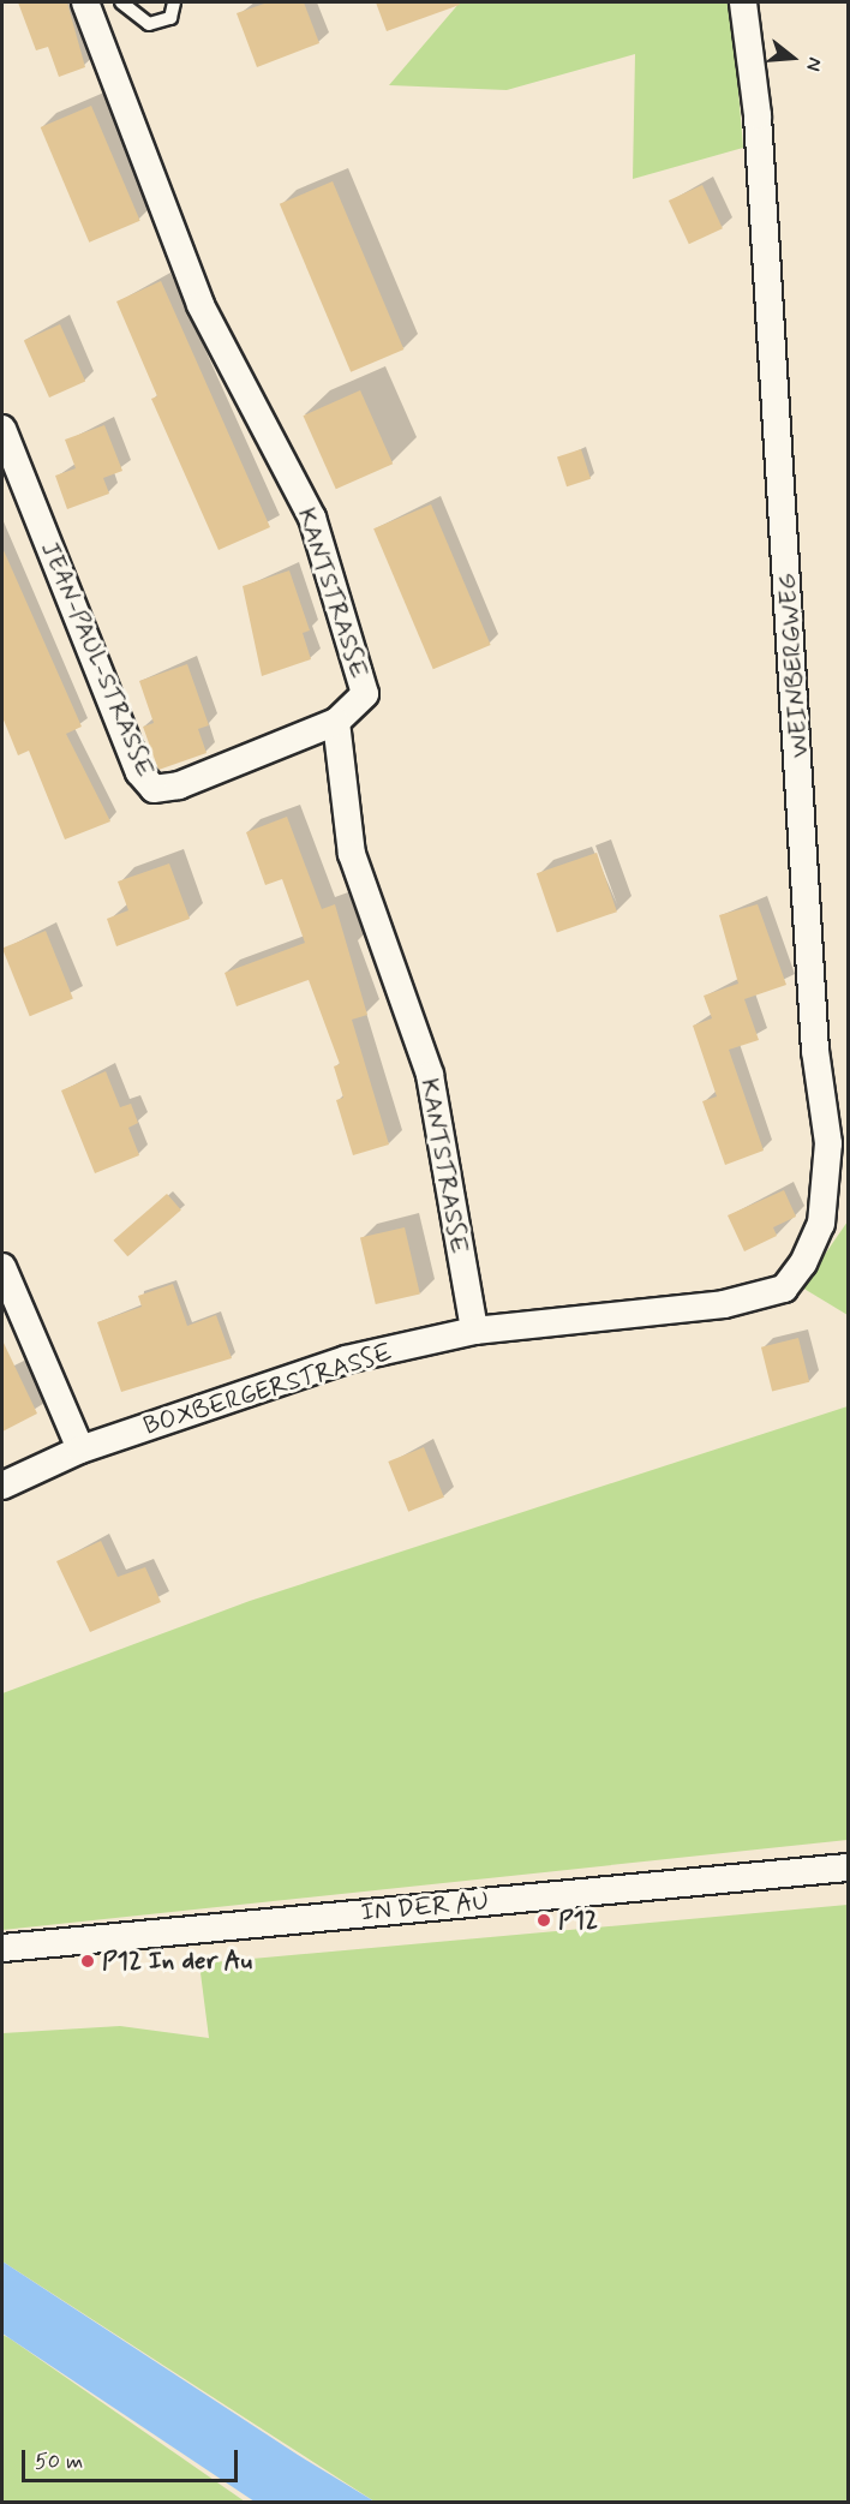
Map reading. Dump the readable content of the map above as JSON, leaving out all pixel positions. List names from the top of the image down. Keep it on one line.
{"streets":{"street":["KANTSTRASSE","JEAN-PAUL-STRASSE","WEINBERGWEG","BOXBERGERSTRASSE","IN DER AU"]},"crossings":[["KANTSTRASSE","JEAN-PAUL-STRASSE"],["KANTSTRASSE","BOXBERGERSTRASSE"],["WEINBERGWEG","BOXBERGERSTRASSE"]],"places":["P12","P12 In der Au"],"scale_bar":"50 m","north":"right"}
